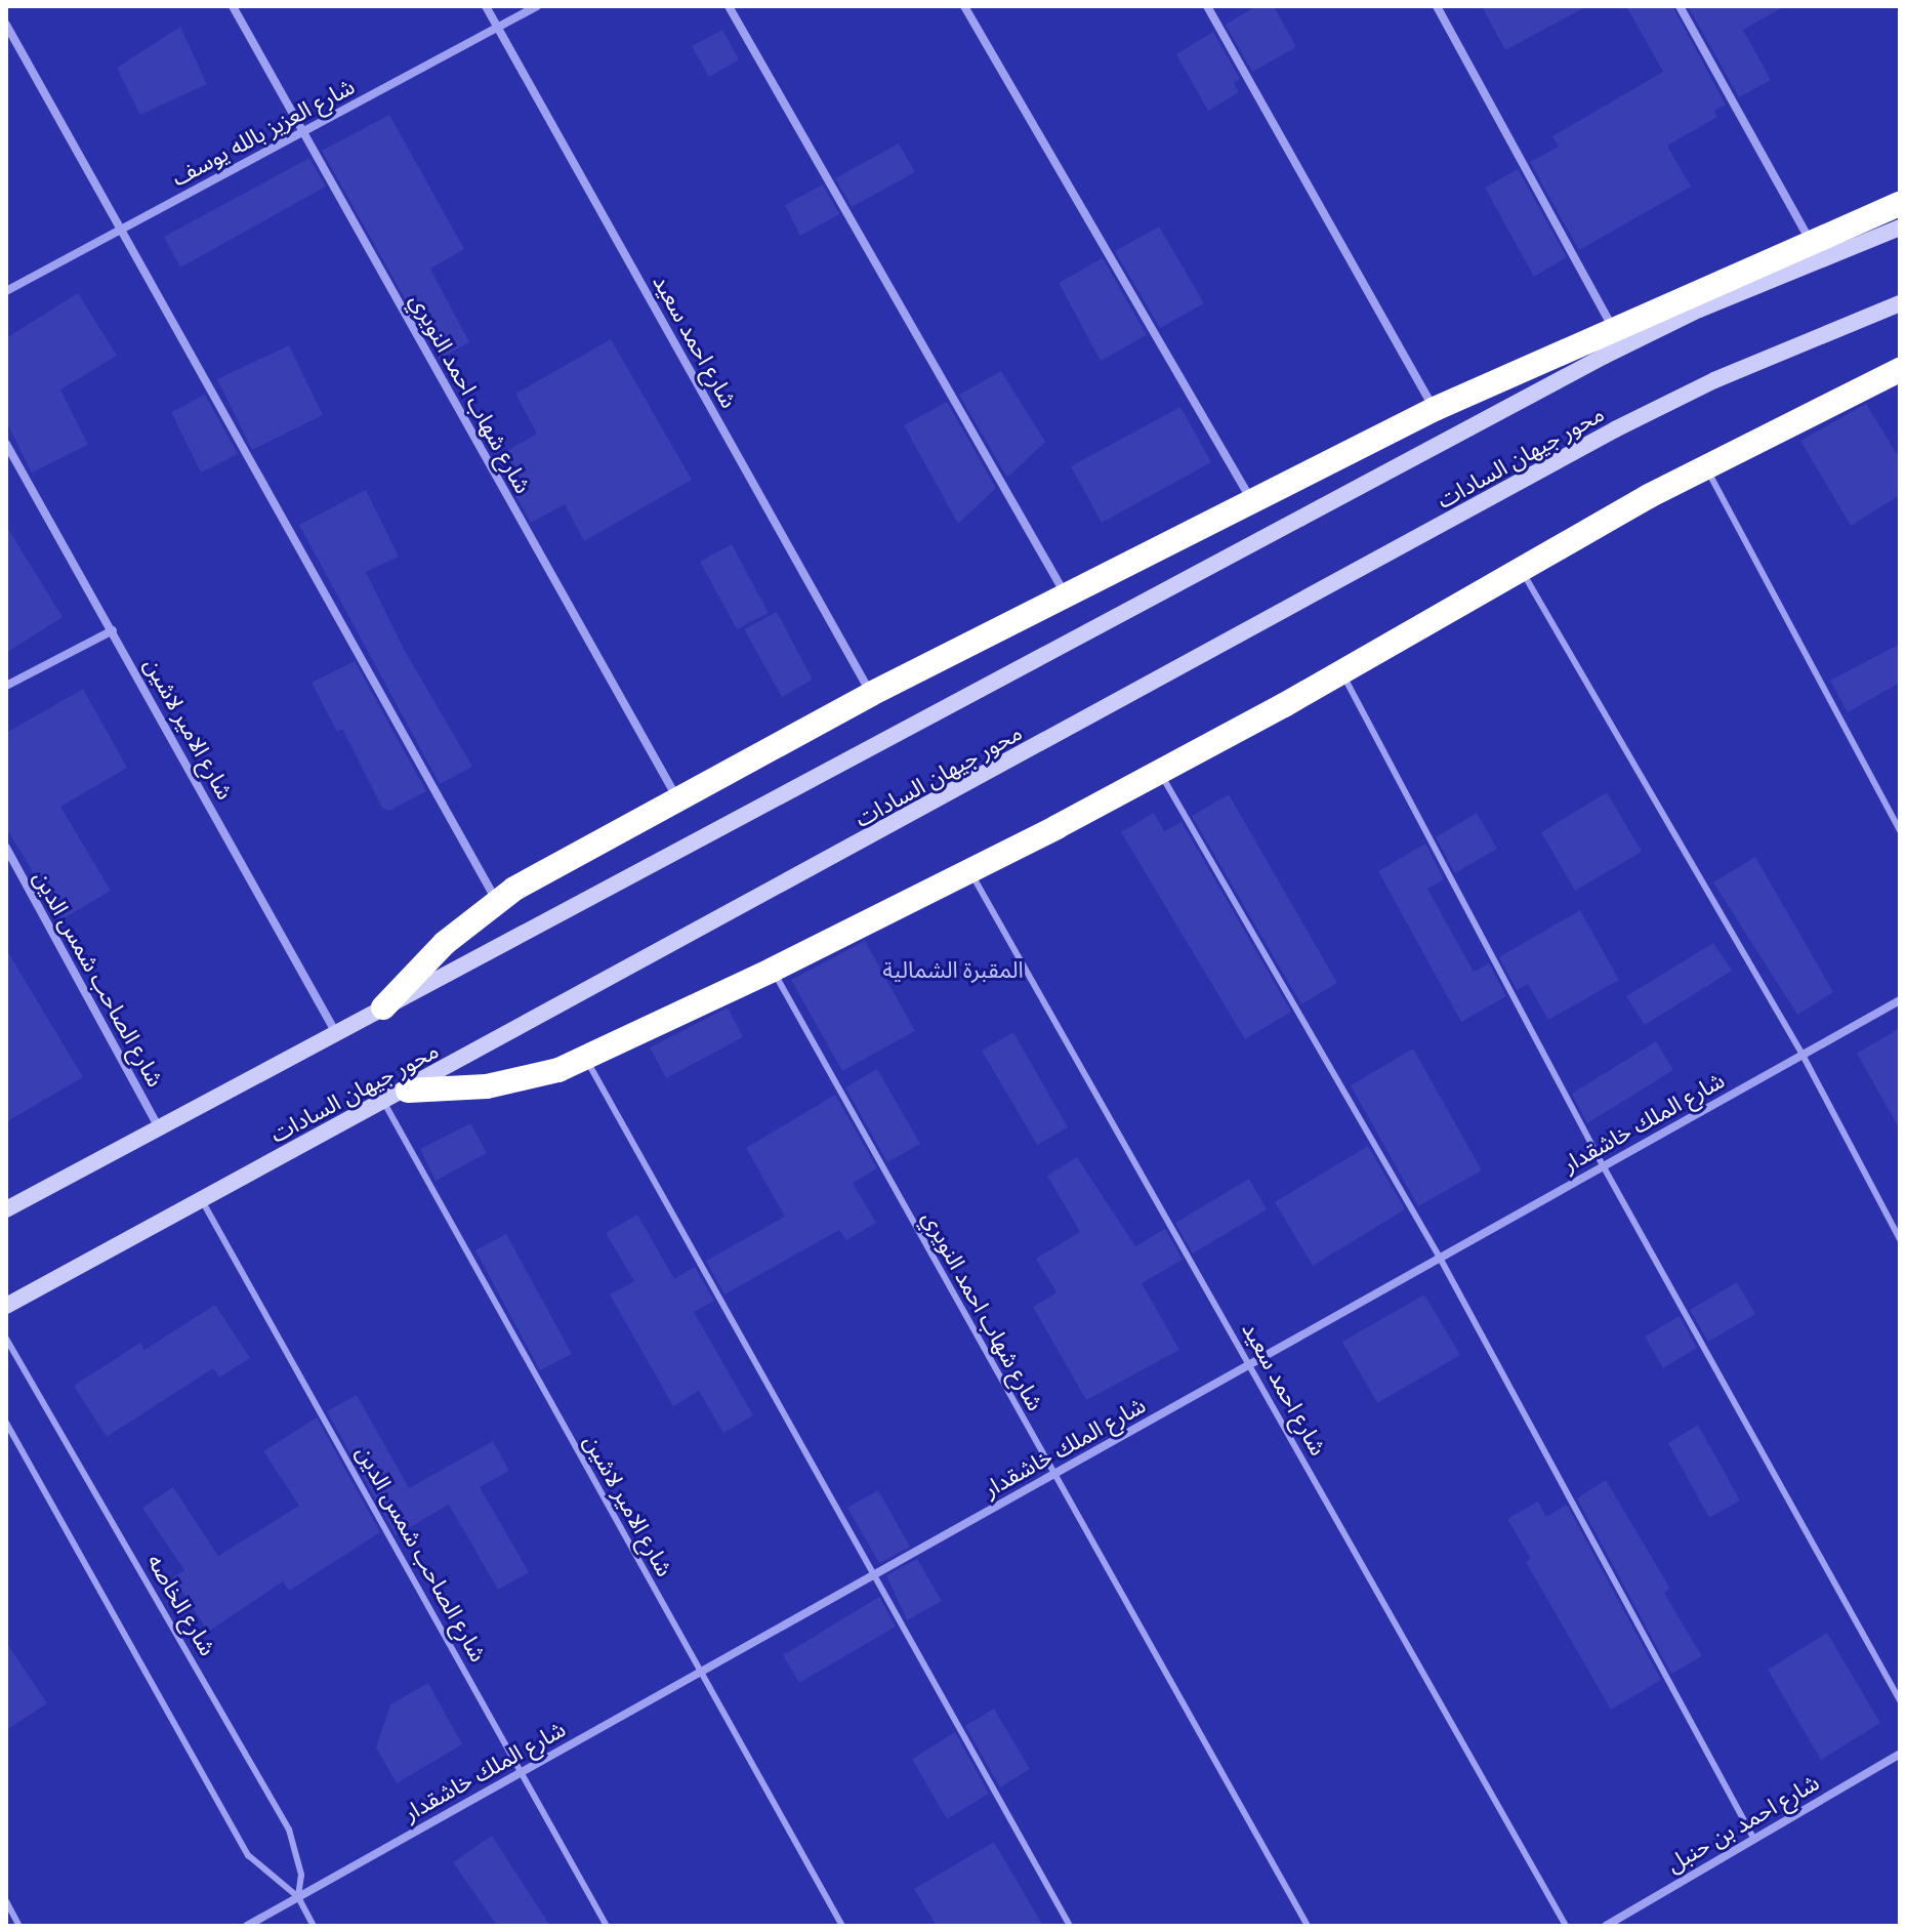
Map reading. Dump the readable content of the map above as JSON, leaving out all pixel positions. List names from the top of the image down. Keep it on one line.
{"streets":{"main road":["محور جيهان السادات"],"street":["شارع العزيز بالله يوسف","شارع احمد سعيد","شارع شهاب احمد النويري","شارع الامير لاشين","شارع الصاحب شمس الدين","شارع الملك خاشقدار","شارع احمد بن حنبل"],"lane":["شارع الخاصه"]},"crossings":[["شارع العزيز بالله يوسف","شارع احمد سعيد"],["شارع العزيز بالله يوسف","شارع شهاب احمد النويري"],["شارع احمد سعيد","شارع الملك خاشقدار"],["شارع شهاب احمد النويري","شارع الملك خاشقدار"],["محور جيهان السادات","شارع الامير لاشين"],["محور جيهان السادات","شارع الصاحب شمس الدين"],["شارع الامير لاشين","شارع الملك خاشقدار"],["شارع الصاحب شمس الدين","شارع الملك خاشقدار"],["شارع الملك خاشقدار","شارع الخاصه"]],"parks":["المقبرة الشمالية"]}
